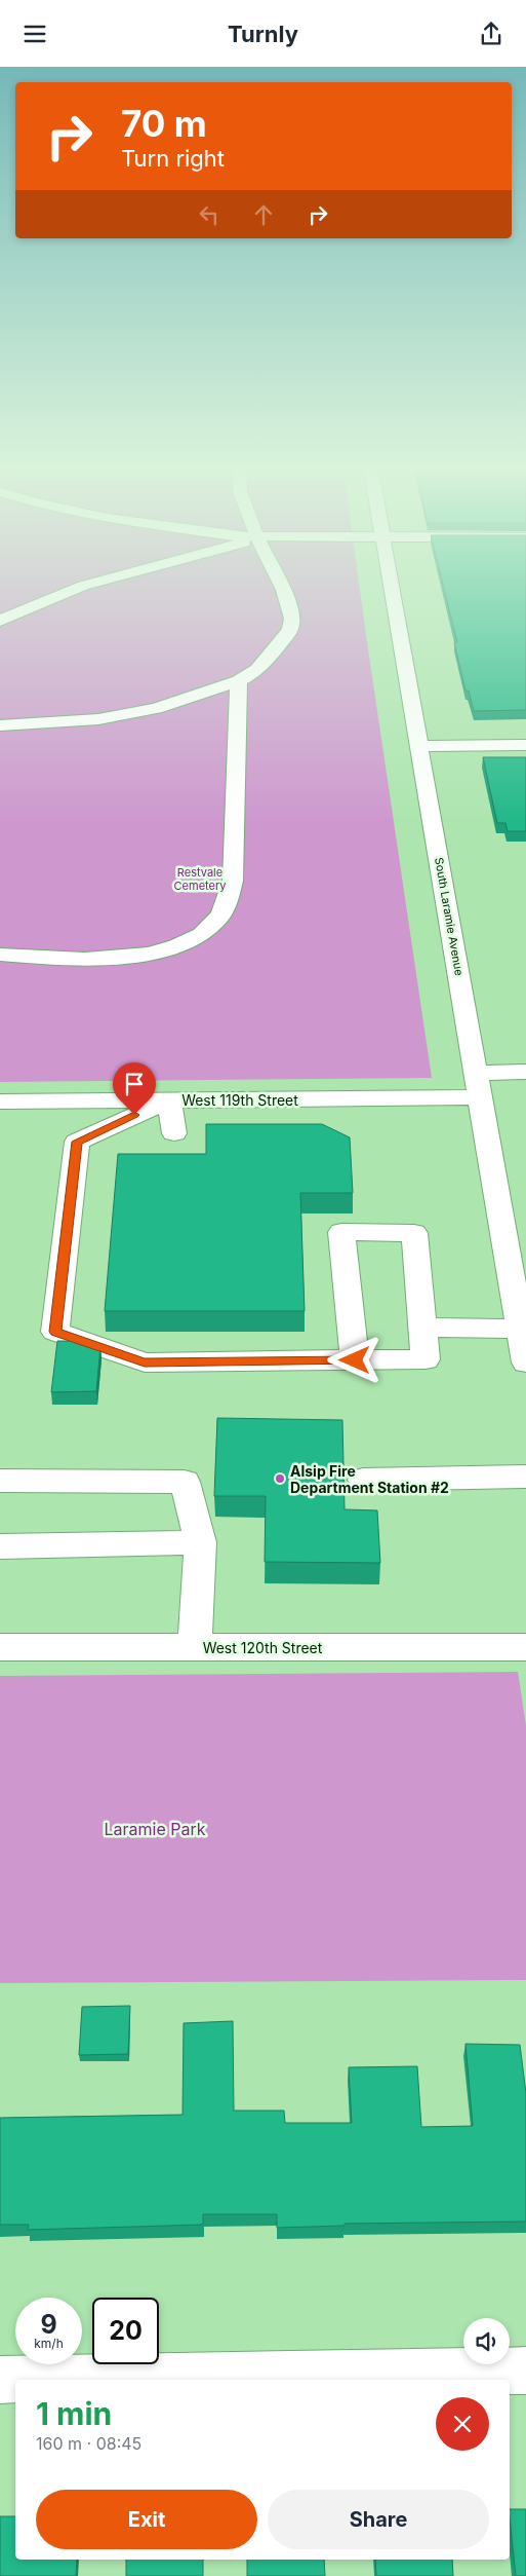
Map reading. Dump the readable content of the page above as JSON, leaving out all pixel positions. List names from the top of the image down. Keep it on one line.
{"streets":{"street":["South Laramie Avenue","West 119th Street","West 120th Street"]},"crossings":[["South Laramie Avenue","West 119th Street"]],"parks":["Restvale Cemetery","Laramie Park"],"places":["Alsip Fire Department Station #2"],"page":{"header":"Turnly","turn":["70 m","Turn right"],"speed":"9 km/h","limit":"20","heading":["1 min","160 m · 08:45"],"buttons":["Exit","Share"]}}
